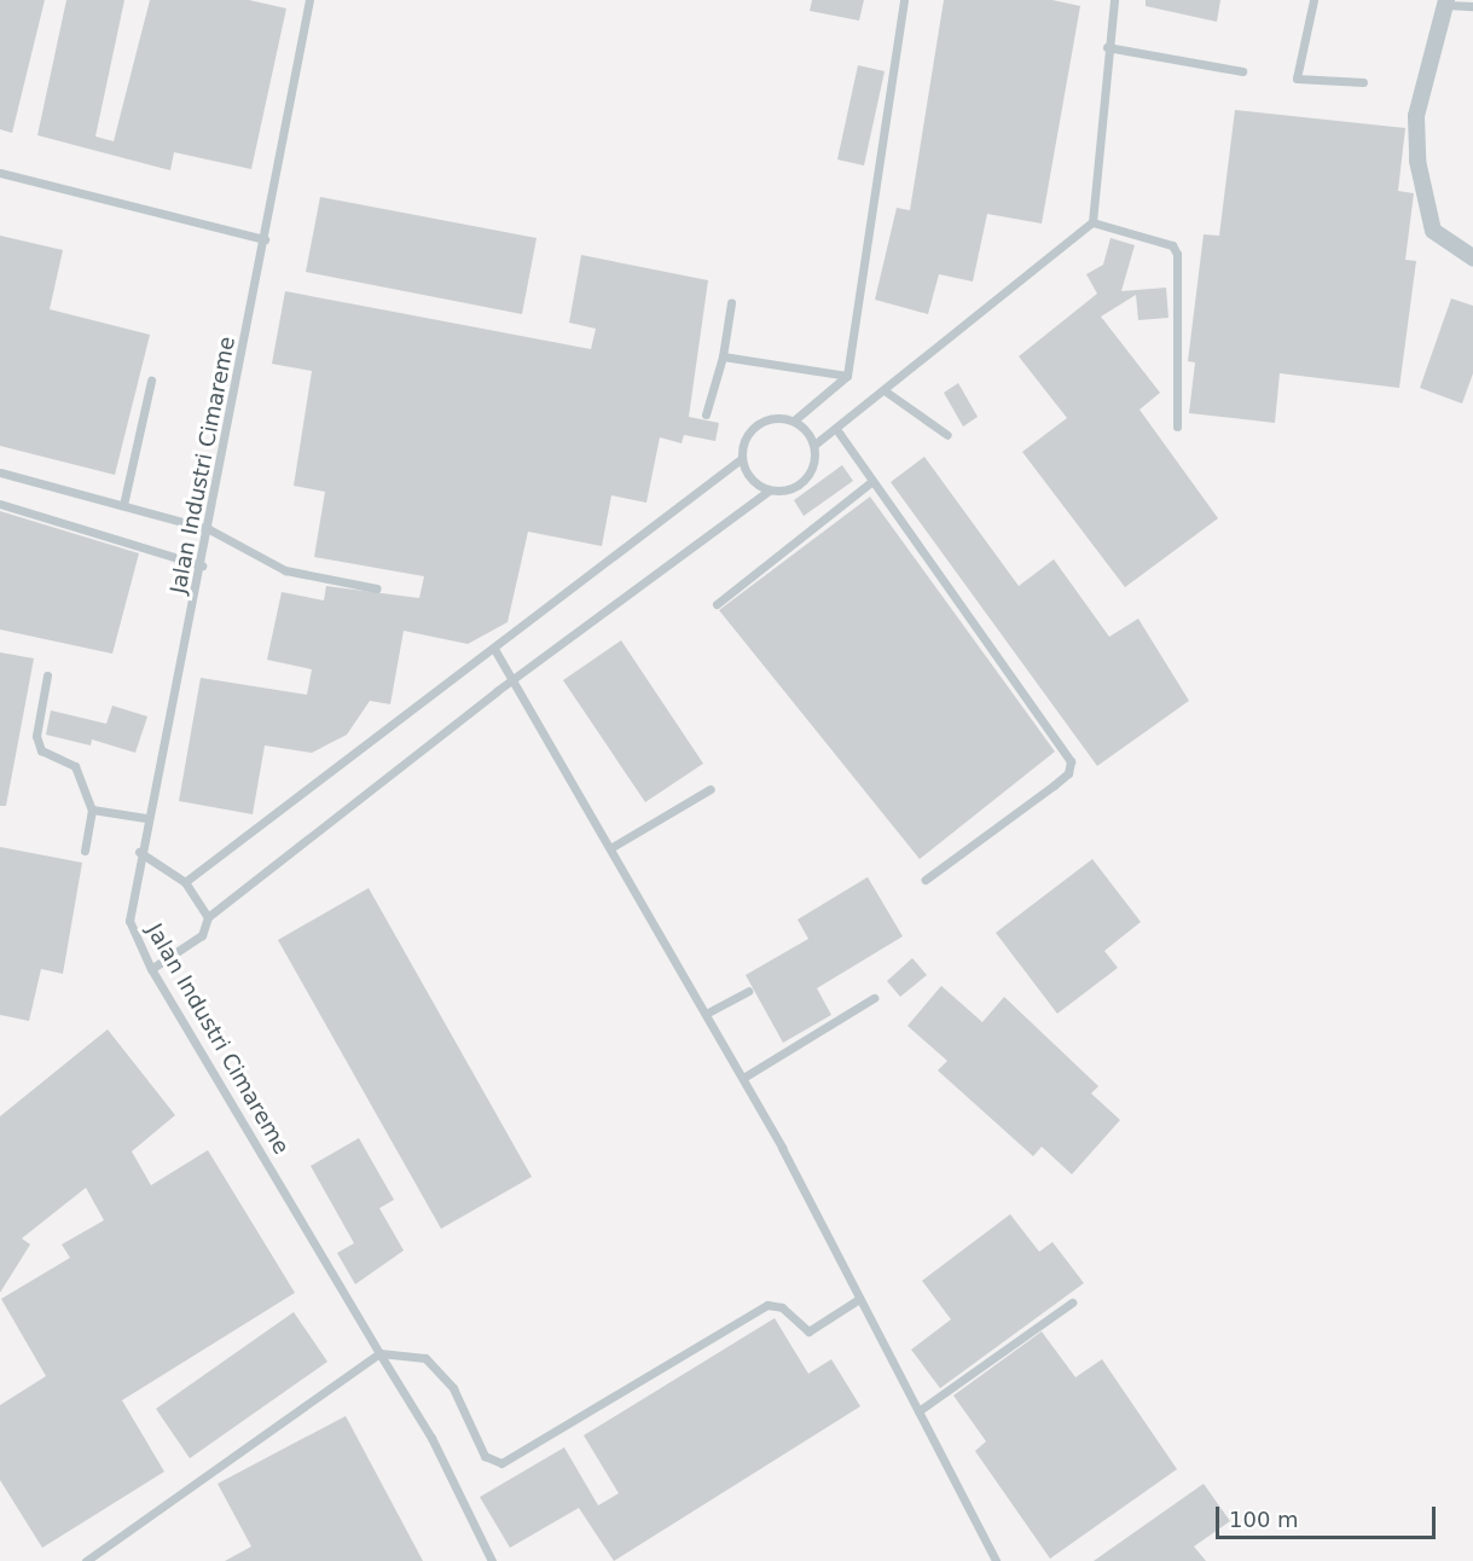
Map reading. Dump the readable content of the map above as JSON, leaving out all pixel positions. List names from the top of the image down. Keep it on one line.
{"streets":{"lane":["Jalan Industri Cimareme"]},"scale_bar":"100 m"}
